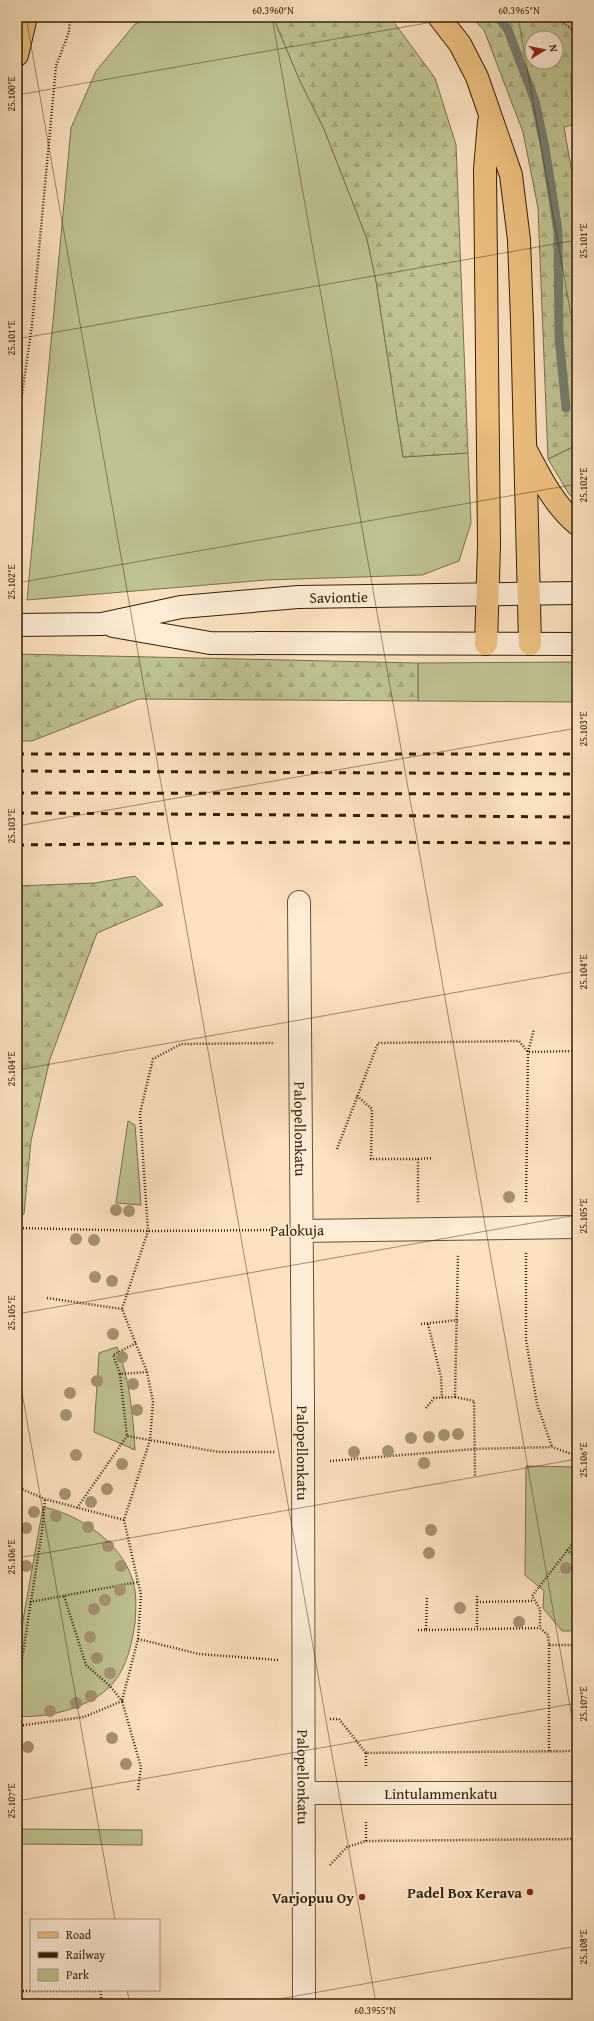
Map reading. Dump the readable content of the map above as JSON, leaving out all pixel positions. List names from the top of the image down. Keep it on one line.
{"streets":{"street":["Saviontie","Palopellonkatu","Palokuja","Lintulammenkatu"]},"crossings":[["Palopellonkatu","Palokuja"],["Palopellonkatu","Lintulammenkatu"]],"places":["Padel Box Kerava","Varjopuu Oy"],"legend":["Road","Railway","Park"],"north":"right","coordinates":["60.3960°N","60.3965°N","25.100°E","25.101°E","25.102°E","25.103°E","25.104°E","25.105°E","25.106°E","25.107°E","25.108°E","60.3955°N"]}
